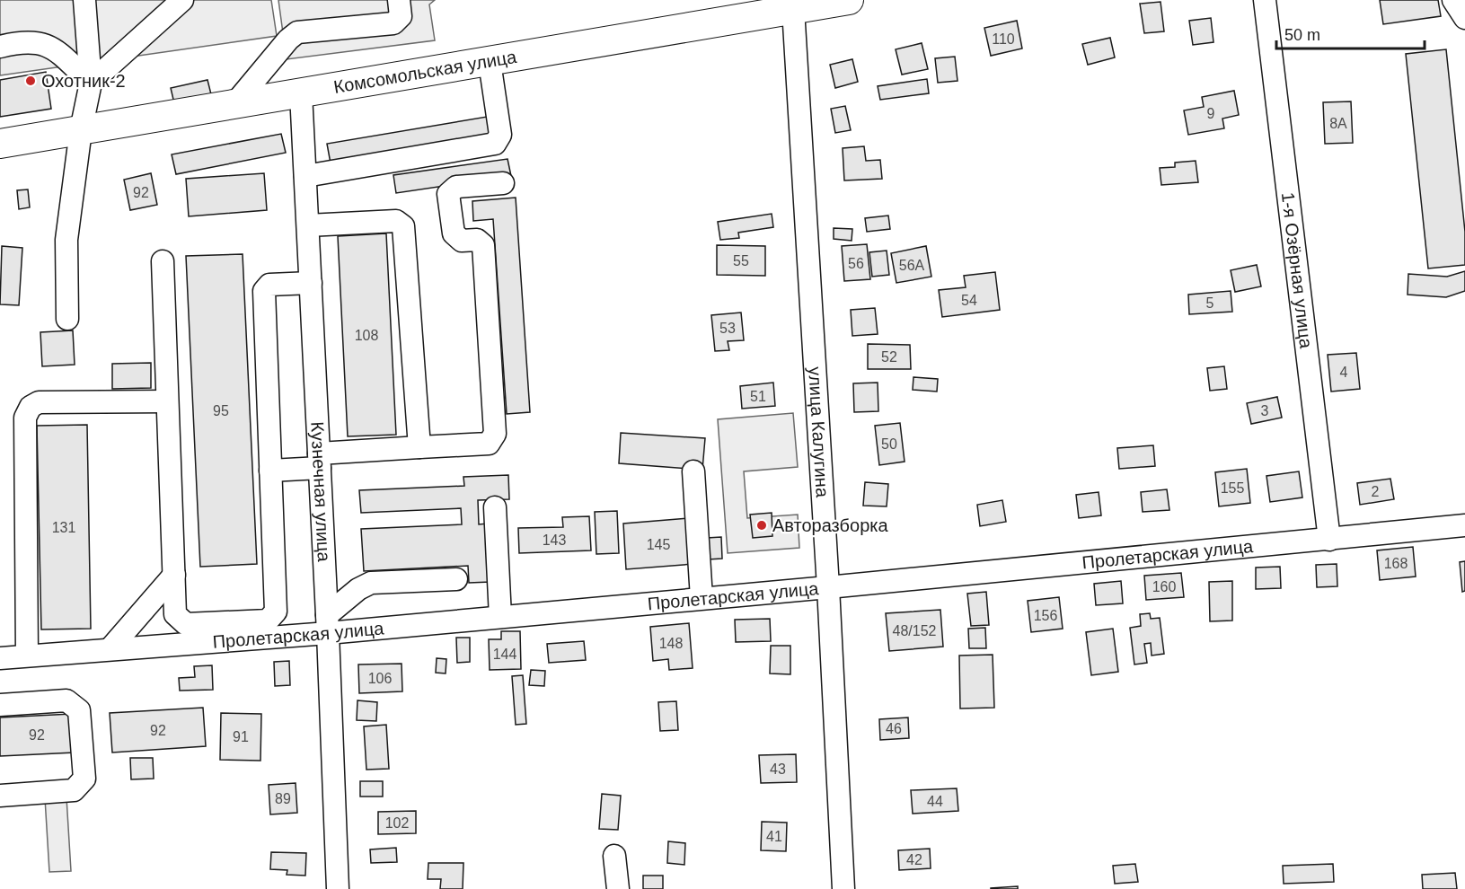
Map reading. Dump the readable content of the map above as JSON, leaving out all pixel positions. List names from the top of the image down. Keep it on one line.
{"streets":{"main road":["Комсомольская улица"],"street":["1-я Озёрная улица","улица Калугина","Кузнечная улица","Пролетарская улица"]},"crossings":[["Комсомольская улица","улица Калугина"],["Комсомольская улица","Кузнечная улица"],["1-я Озёрная улица","Пролетарская улица"],["улица Калугина","Пролетарская улица"],["Кузнечная улица","Пролетарская улица"]],"places":["Охотник-2","Авторазборка"],"house_numbers":["110","9","8А","92","55","56","56А","54","5","53","108","52","4","51","95","3","50","155","2","131","143","145","168","160","156","48/152","148","144","106","46","92","92","91","43","89","44","102","41","42"],"scale_bar":"50 m"}
